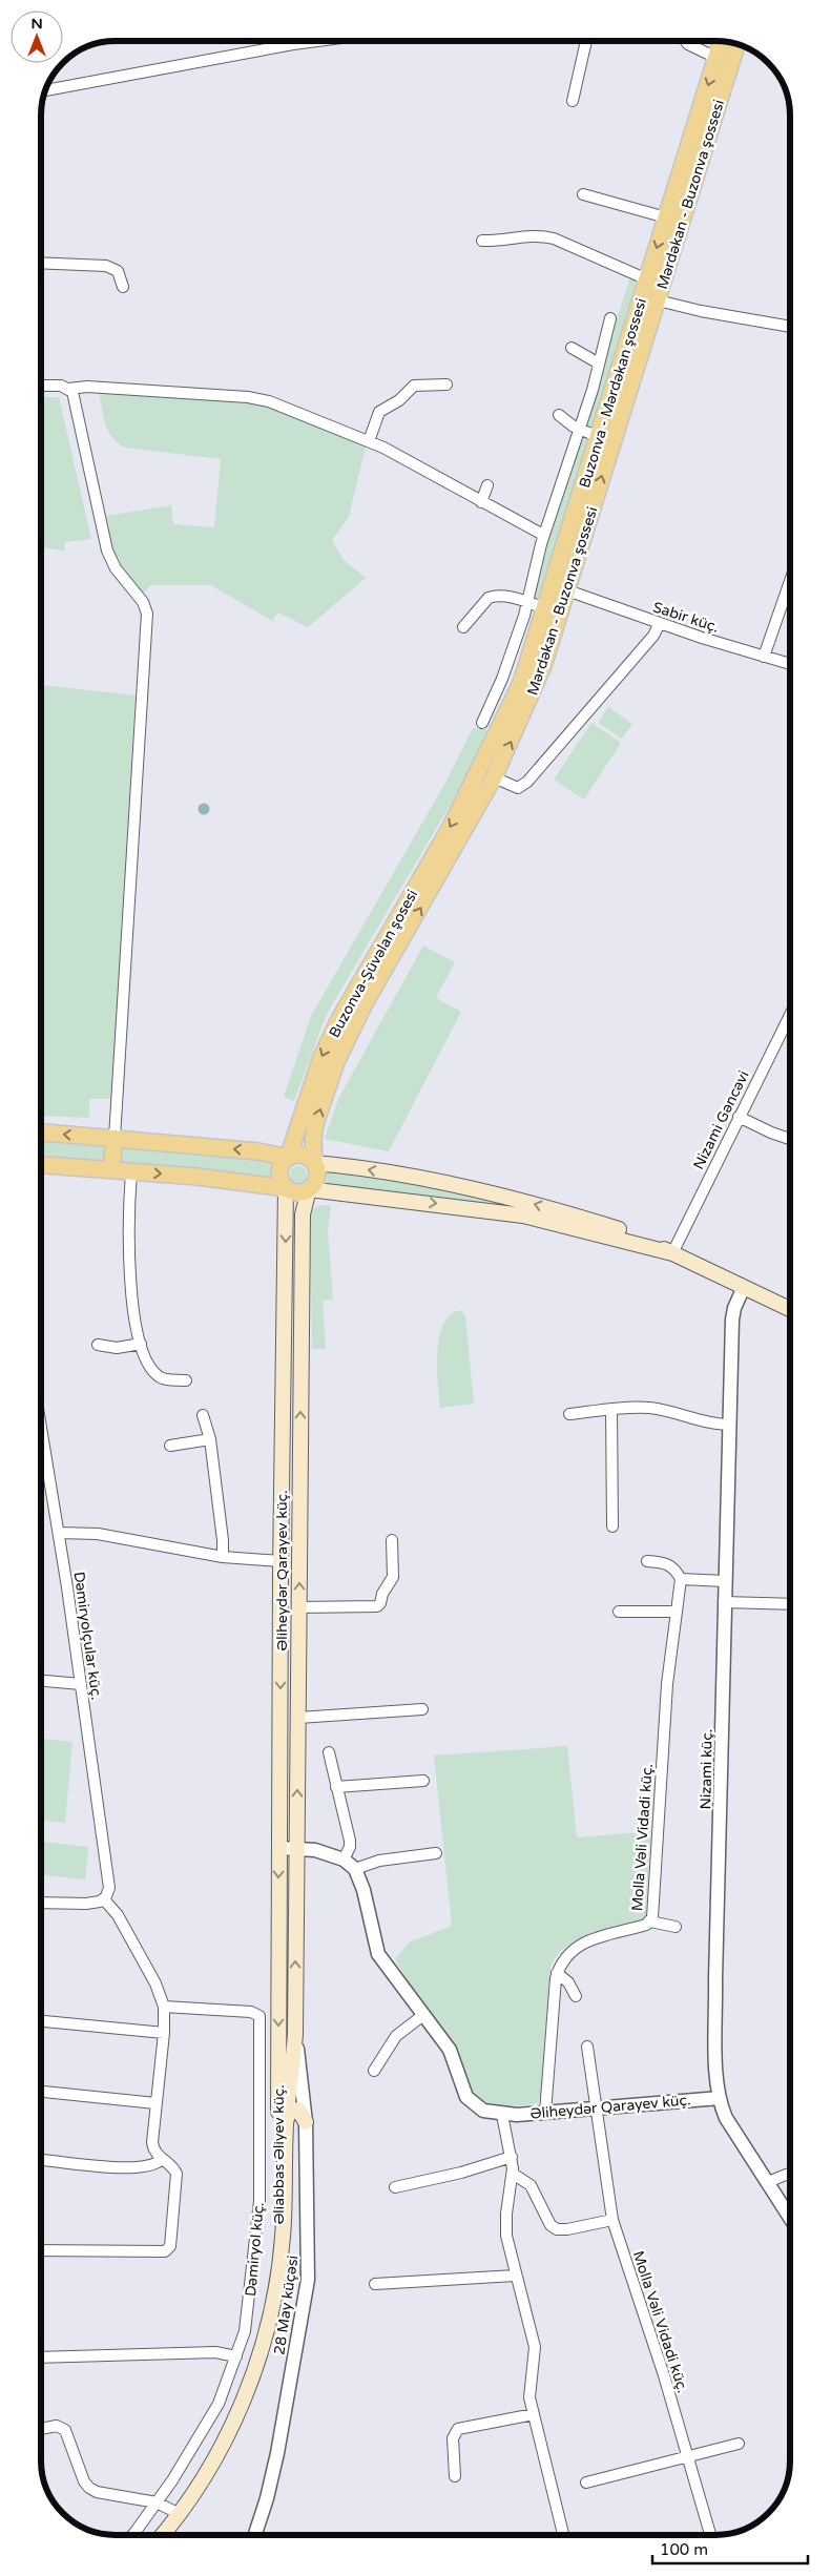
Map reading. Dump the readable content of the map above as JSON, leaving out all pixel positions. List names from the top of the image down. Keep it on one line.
{"streets":{"main road":["Mərdəkan - Buzonva şossesi","Buzonva - Mərdəkan şossesi","Buzonva-Şüvəlan şosesi","Əliheydər Qarayev küç.","Əliabbas Əliyev küç.","Dəmiryol küç."],"street":["Sabir küç.","Nizami Gəncəvi","Dəmiryolçular küç.","Nizami küç.","Molla Vəli Vidadi küç.","28 May küçəsi"]},"crossings":[["Mərdəkan - Buzonva şossesi","Sabir küç."],["Mərdəkan - Buzonva şossesi","Buzonva-Şüvəlan şosesi"],["Mərdəkan - Buzonva şossesi","Əliheydər Qarayev küç."],["Buzonva - Mərdəkan şossesi","Buzonva-Şüvəlan şosesi"],["Buzonva-Şüvəlan şosesi","Əliheydər Qarayev küç."],["Əliheydər Qarayev küç.","Nizami küç."],["Əliheydər Qarayev küç.","Molla Vəli Vidadi küç."],["Əliheydər Qarayev küç.","Əliabbas Əliyev küç."],["Əliheydər Qarayev küç.","Dəmiryol küç."],["Əliheydər Qarayev küç.","28 May küçəsi"],["Dəmiryol küç.","28 May küçəsi"]],"one_way":["Mərdəkan - Buzonva şossesi","Buzonva-Şüvəlan şosesi","Əliabbas Əliyev küç."],"scale_bar":"100 m","north":"top"}
